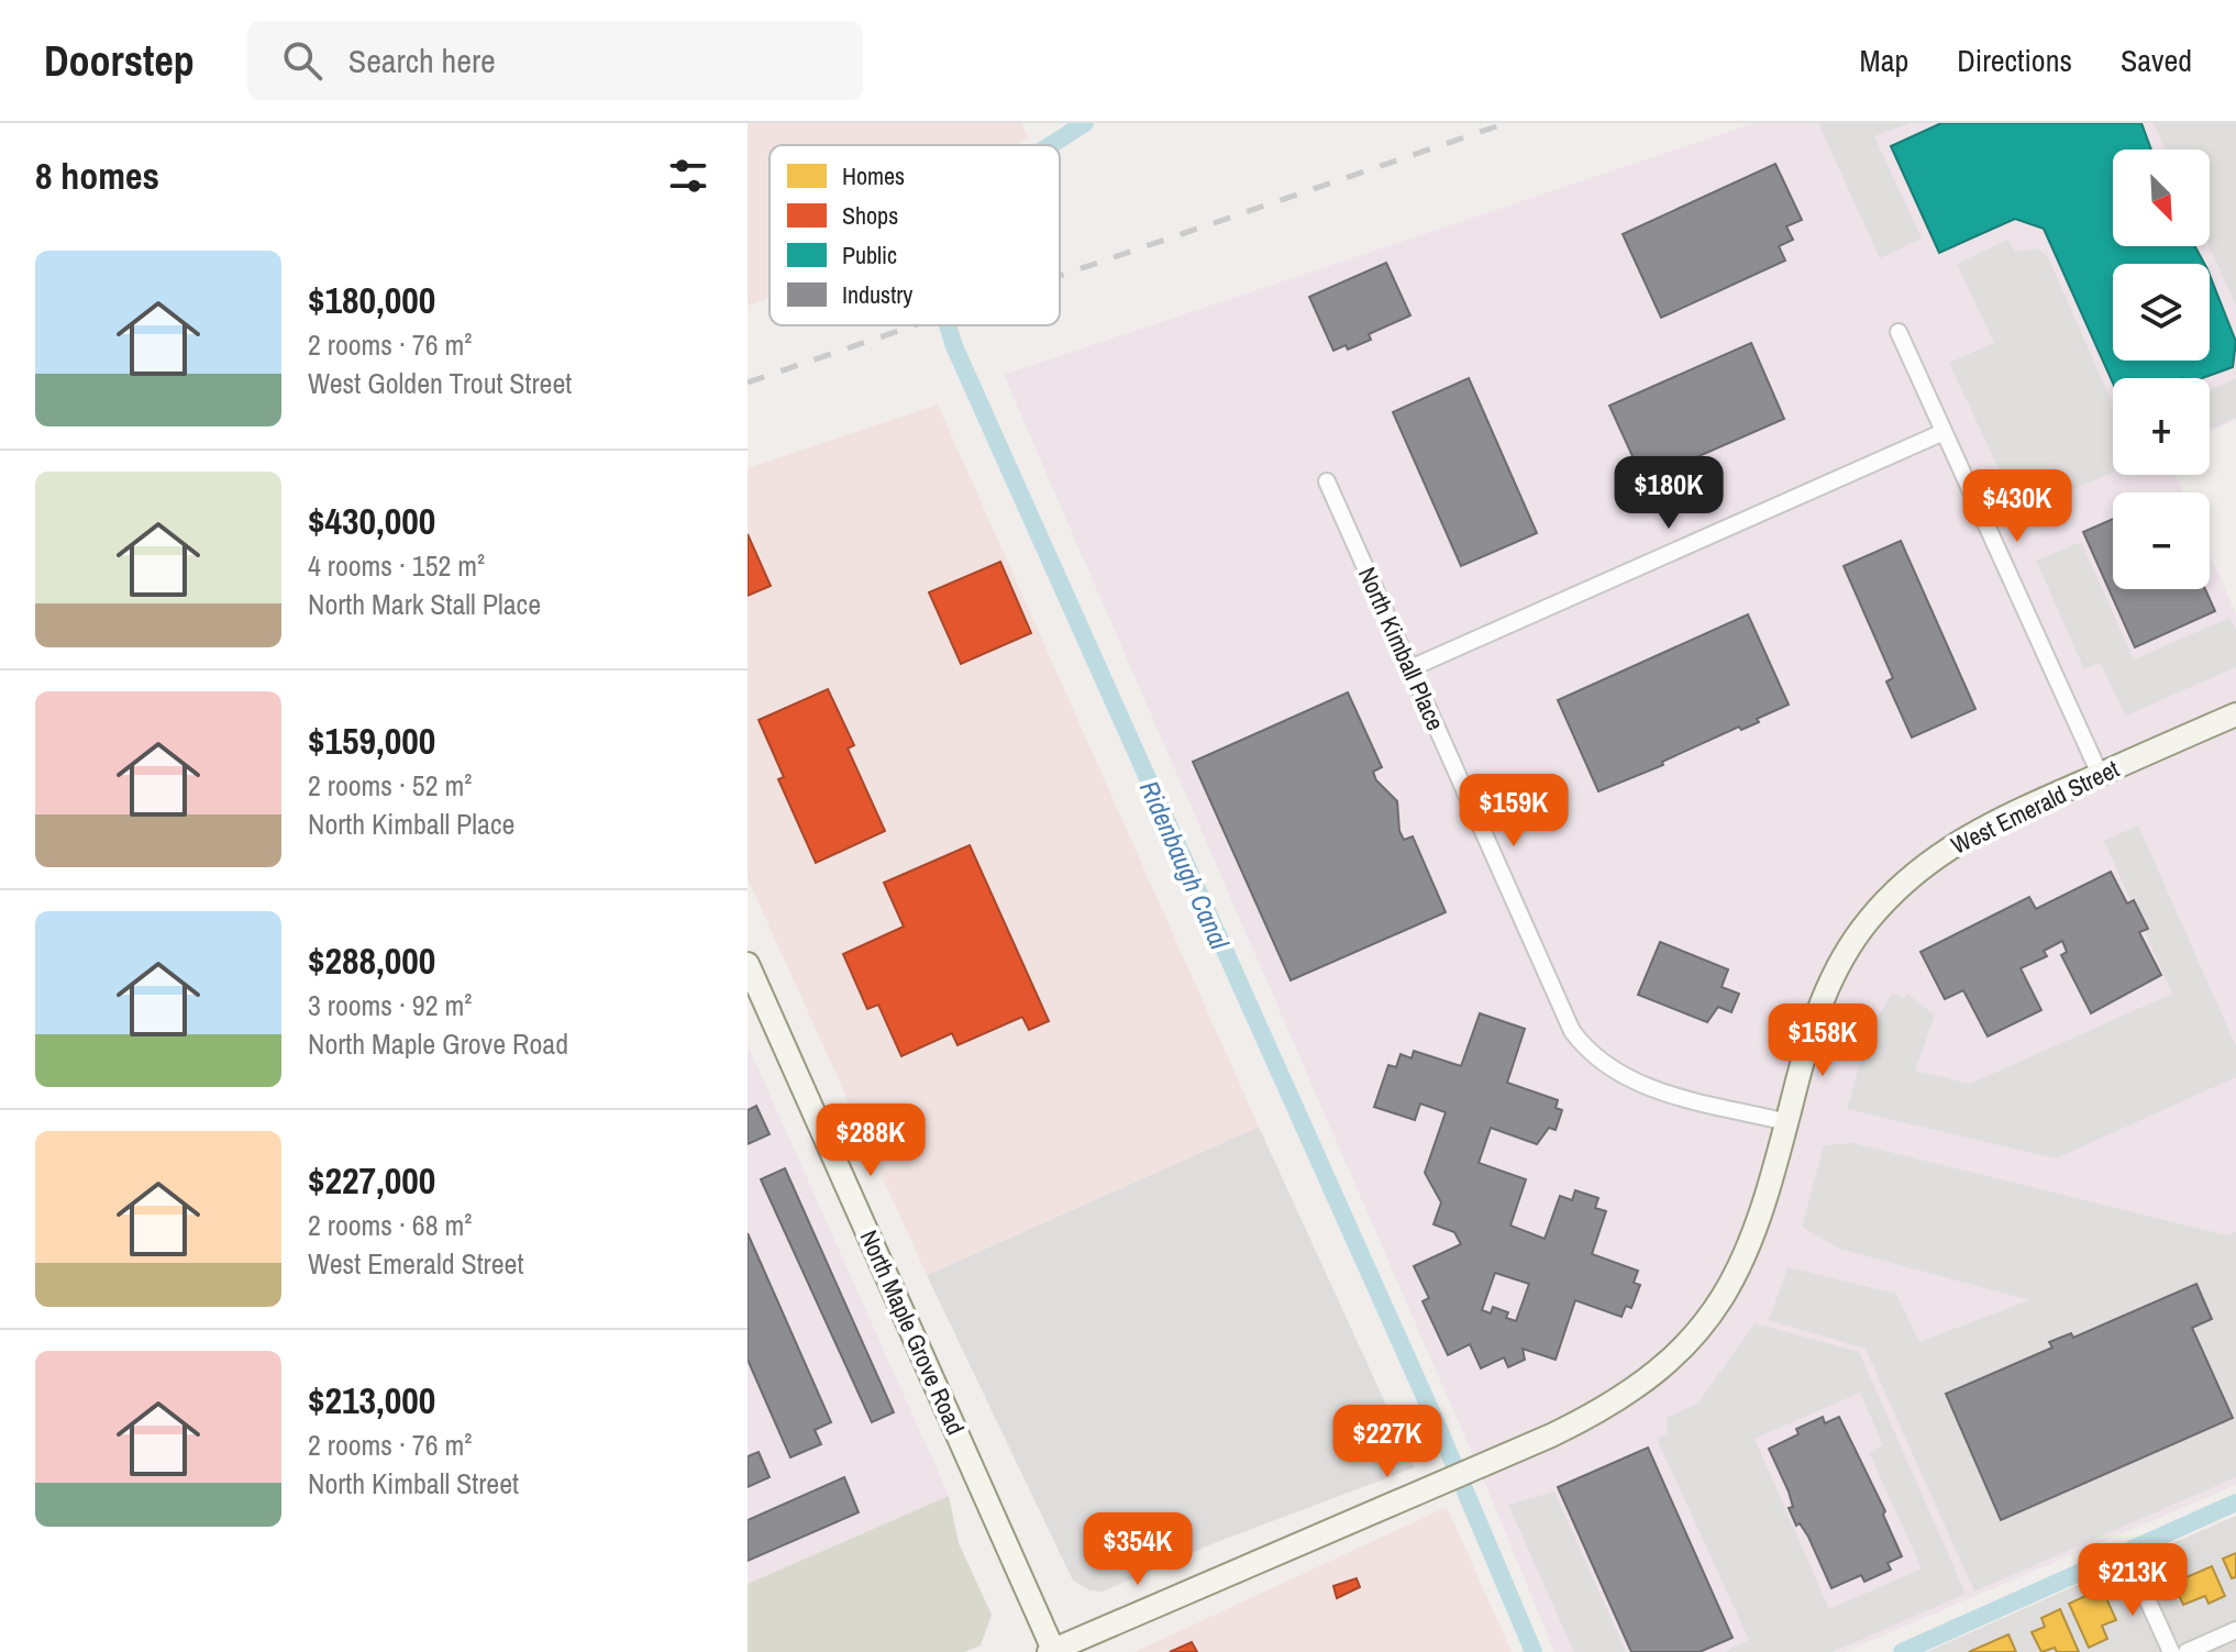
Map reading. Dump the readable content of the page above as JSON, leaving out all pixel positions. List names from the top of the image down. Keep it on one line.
{"streets":{"main road":["West Emerald Street","North Maple Grove Road"],"street":["North Kimball Place"]},"crossings":[["North Kimball Place","West Emerald Street"],["West Emerald Street","North Maple Grove Road"]],"water":["Ridenbaugh Canal"],"legend":["Homes","Shops","Public","Industry"],"north":"bottom right","page":{"header":"Doorstep","search":"Search here","nav":["Map","Directions","Saved"],"heading":"8 homes","map_buttons":["+","−"],"list":[{"name":"$180,000","note":"2 rooms · 76 m² · West Golden Trout Street"},{"name":"$430,000","note":"4 rooms · 152 m² · North Mark Stall Place"},{"name":"$159,000","note":"2 rooms · 52 m² · North Kimball Place"},{"name":"$288,000","note":"3 rooms · 92 m² · North Maple Grove Road"},{"name":"$227,000","note":"2 rooms · 68 m² · West Emerald Street"},{"name":"$213,000","note":"2 rooms · 76 m² · North Kimball Street"}],"price":["$180K","$430K","$159K","$158K","$288K","$227K","$354K","$213K"]}}
